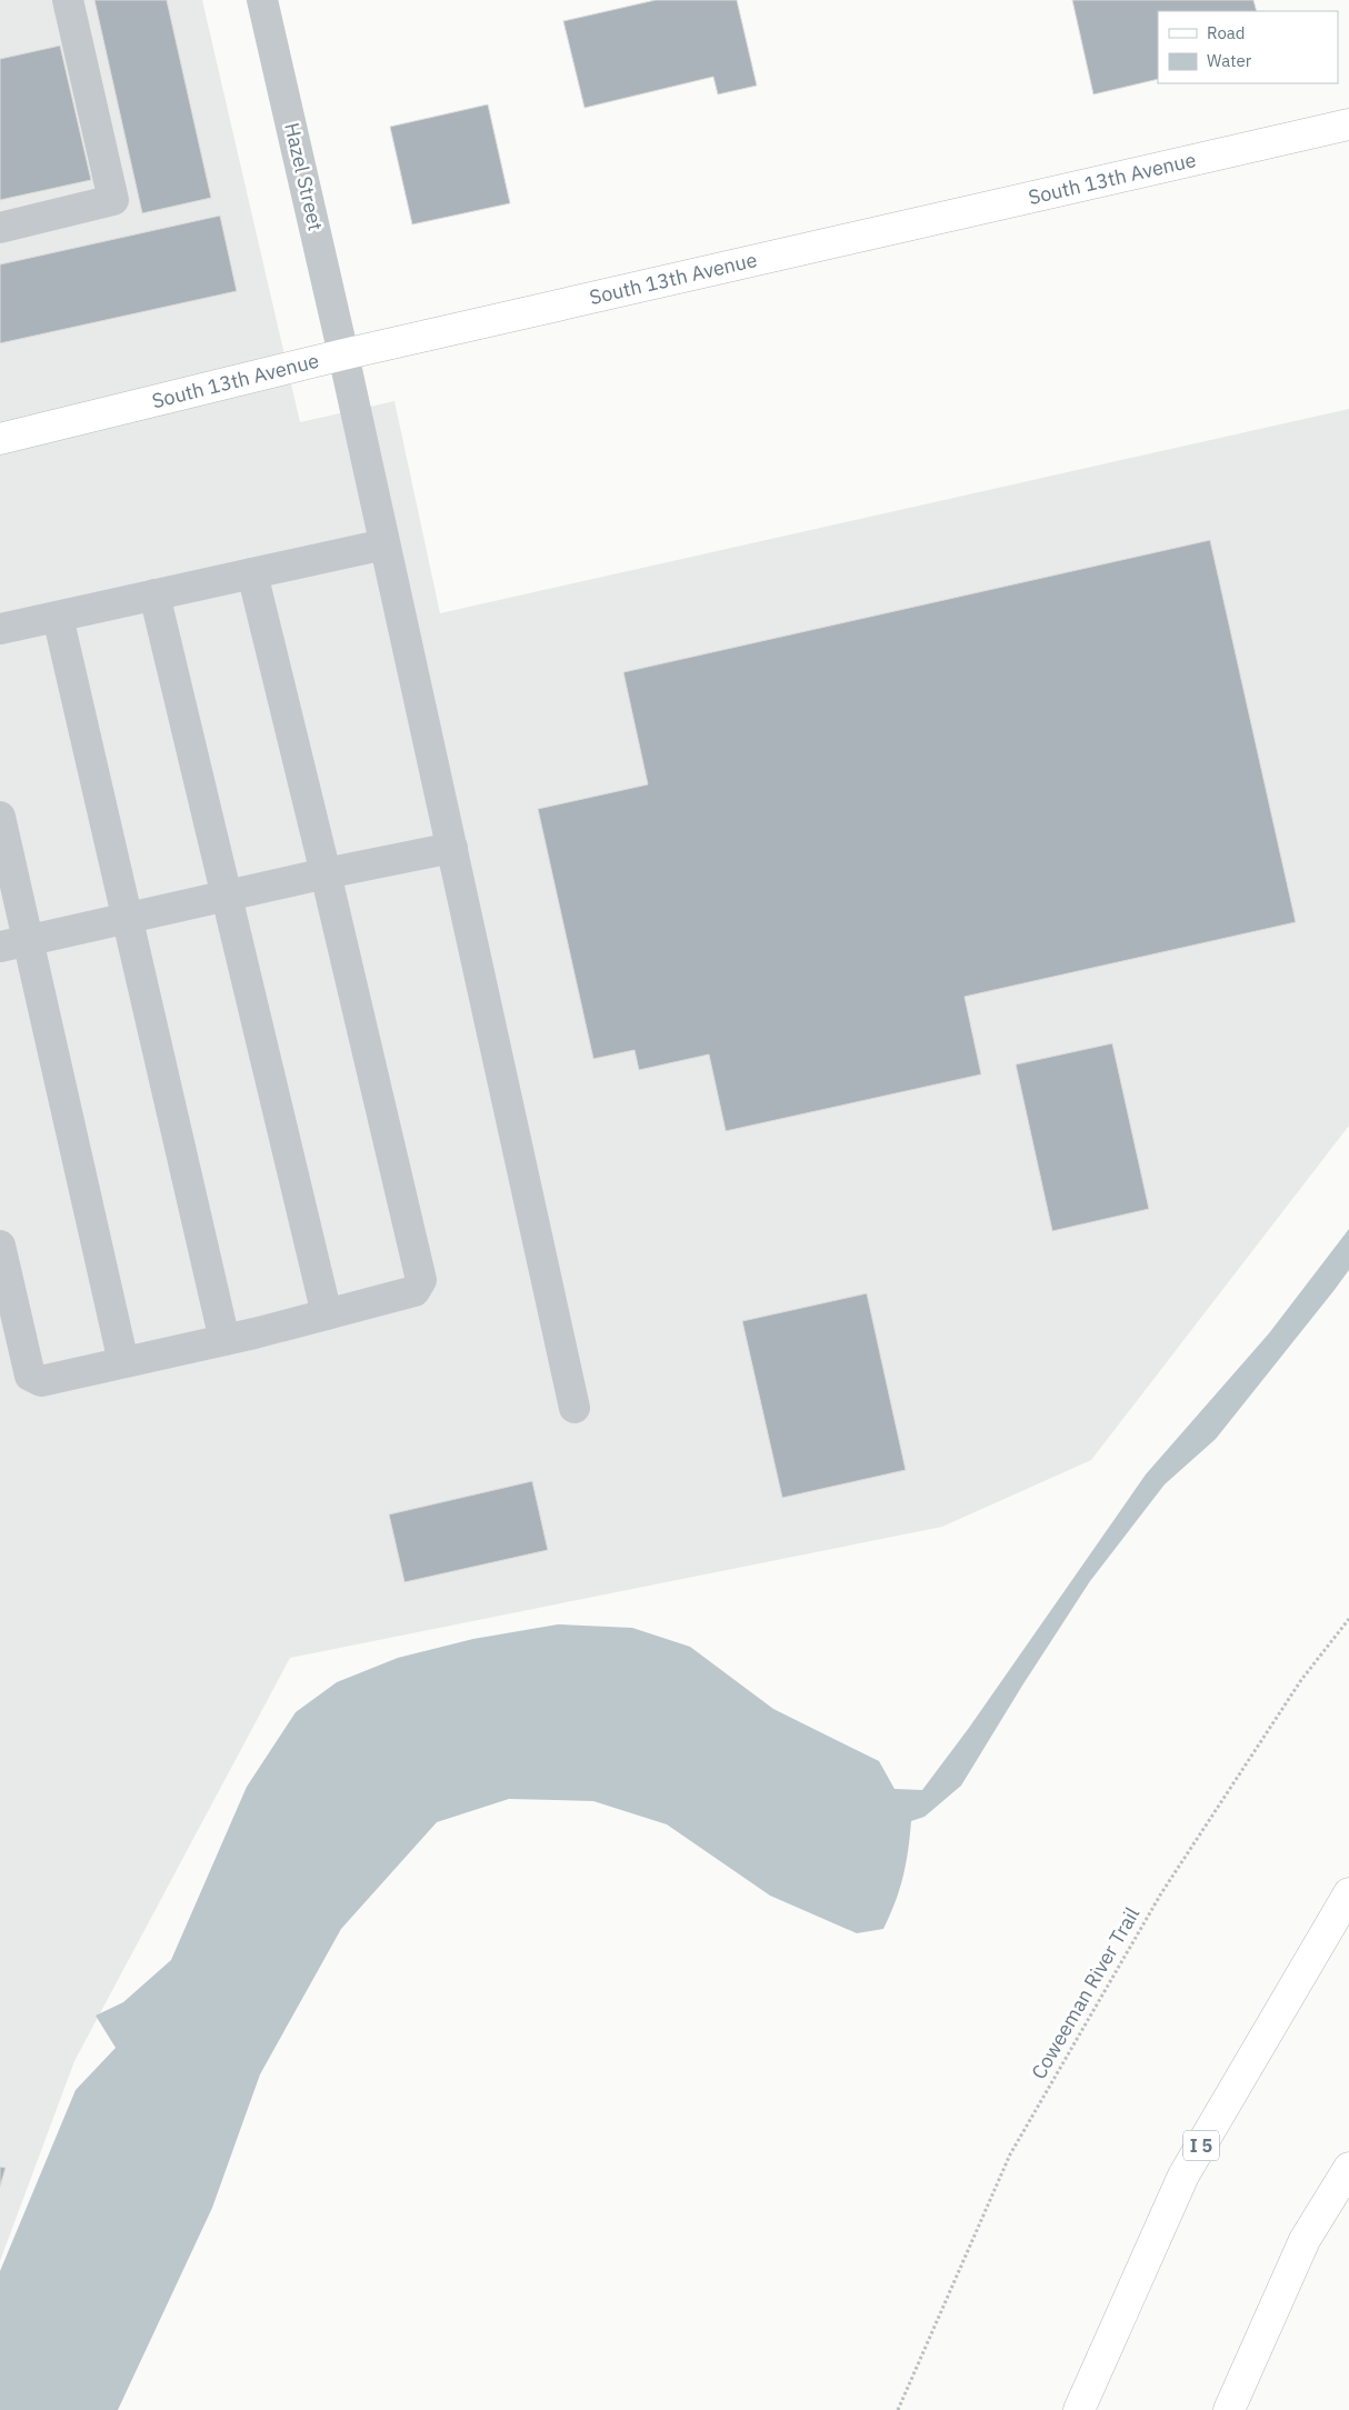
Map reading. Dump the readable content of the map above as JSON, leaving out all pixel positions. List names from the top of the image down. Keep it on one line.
{"streets":{"main road":["South 13th Avenue","I 5"],"street":["Hazel Street"],"path":["Coweeman River Trail"]},"crossings":[["Hazel Street","South 13th Avenue"]],"legend":["Road","Water"]}
